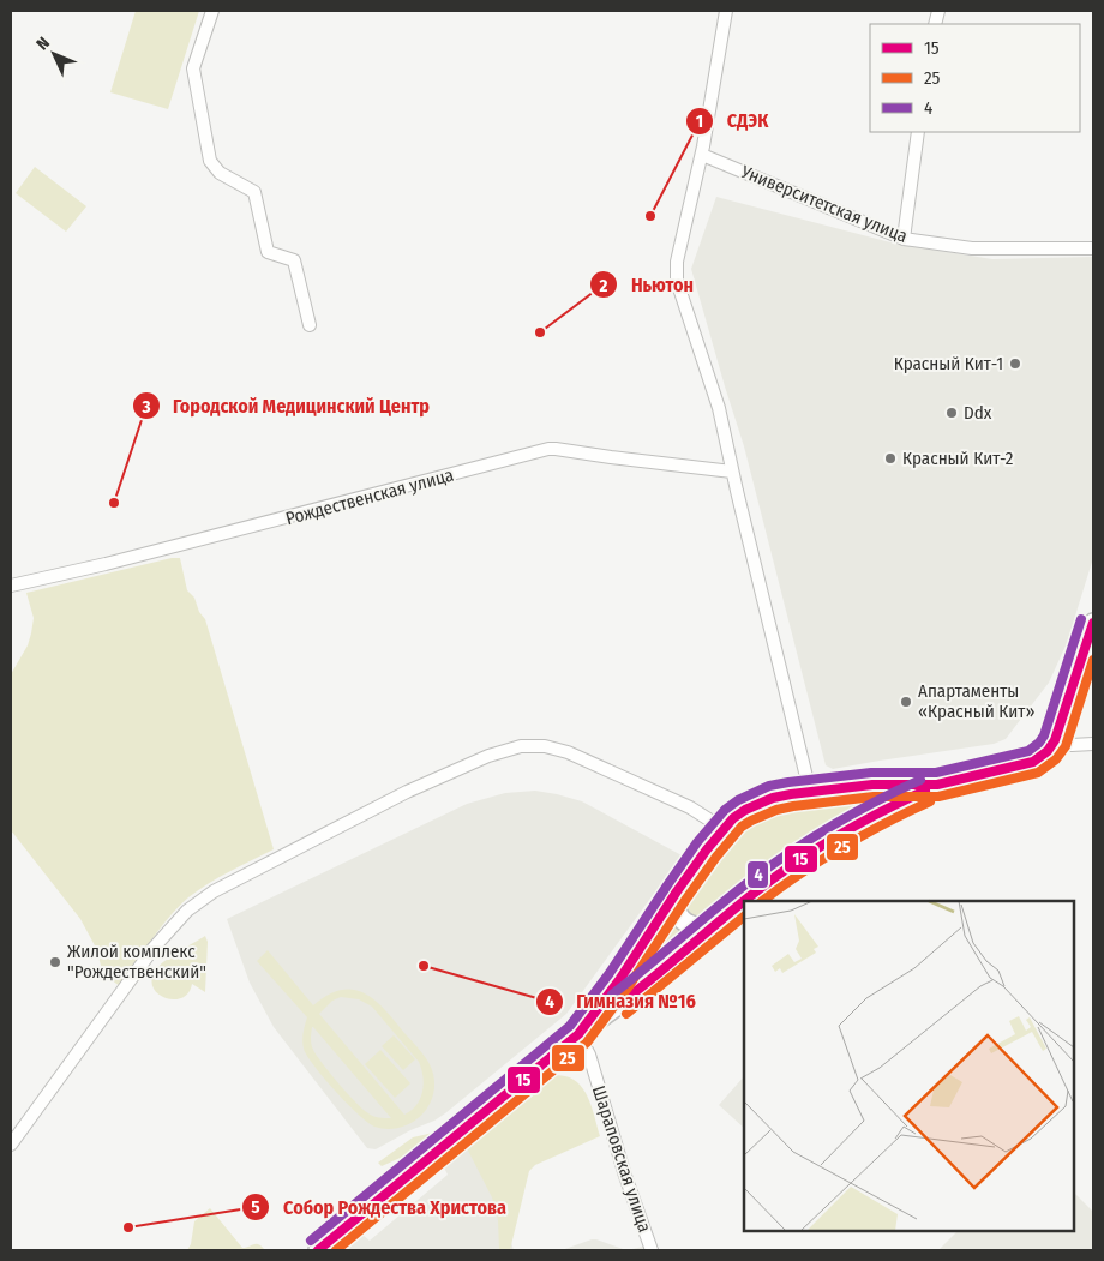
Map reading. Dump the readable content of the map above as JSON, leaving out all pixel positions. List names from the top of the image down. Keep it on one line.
{"streets":{"street":["Университетская улица","Рождественская улица","Шараповская улица"]},"places":["СДЭК","Ньютон","Красный Кит-1","Ddx","Красный Кит-2","Городской Медицинский Центр","Апартаменты «Красный Кит»","Жилой комплекс \"Рождественский\"","Гимназия №16","Собор Рождества Христова"],"lines":["transit line 4","transit line 15","transit line 25"],"legend":["15","25","4"],"north":"top left"}
